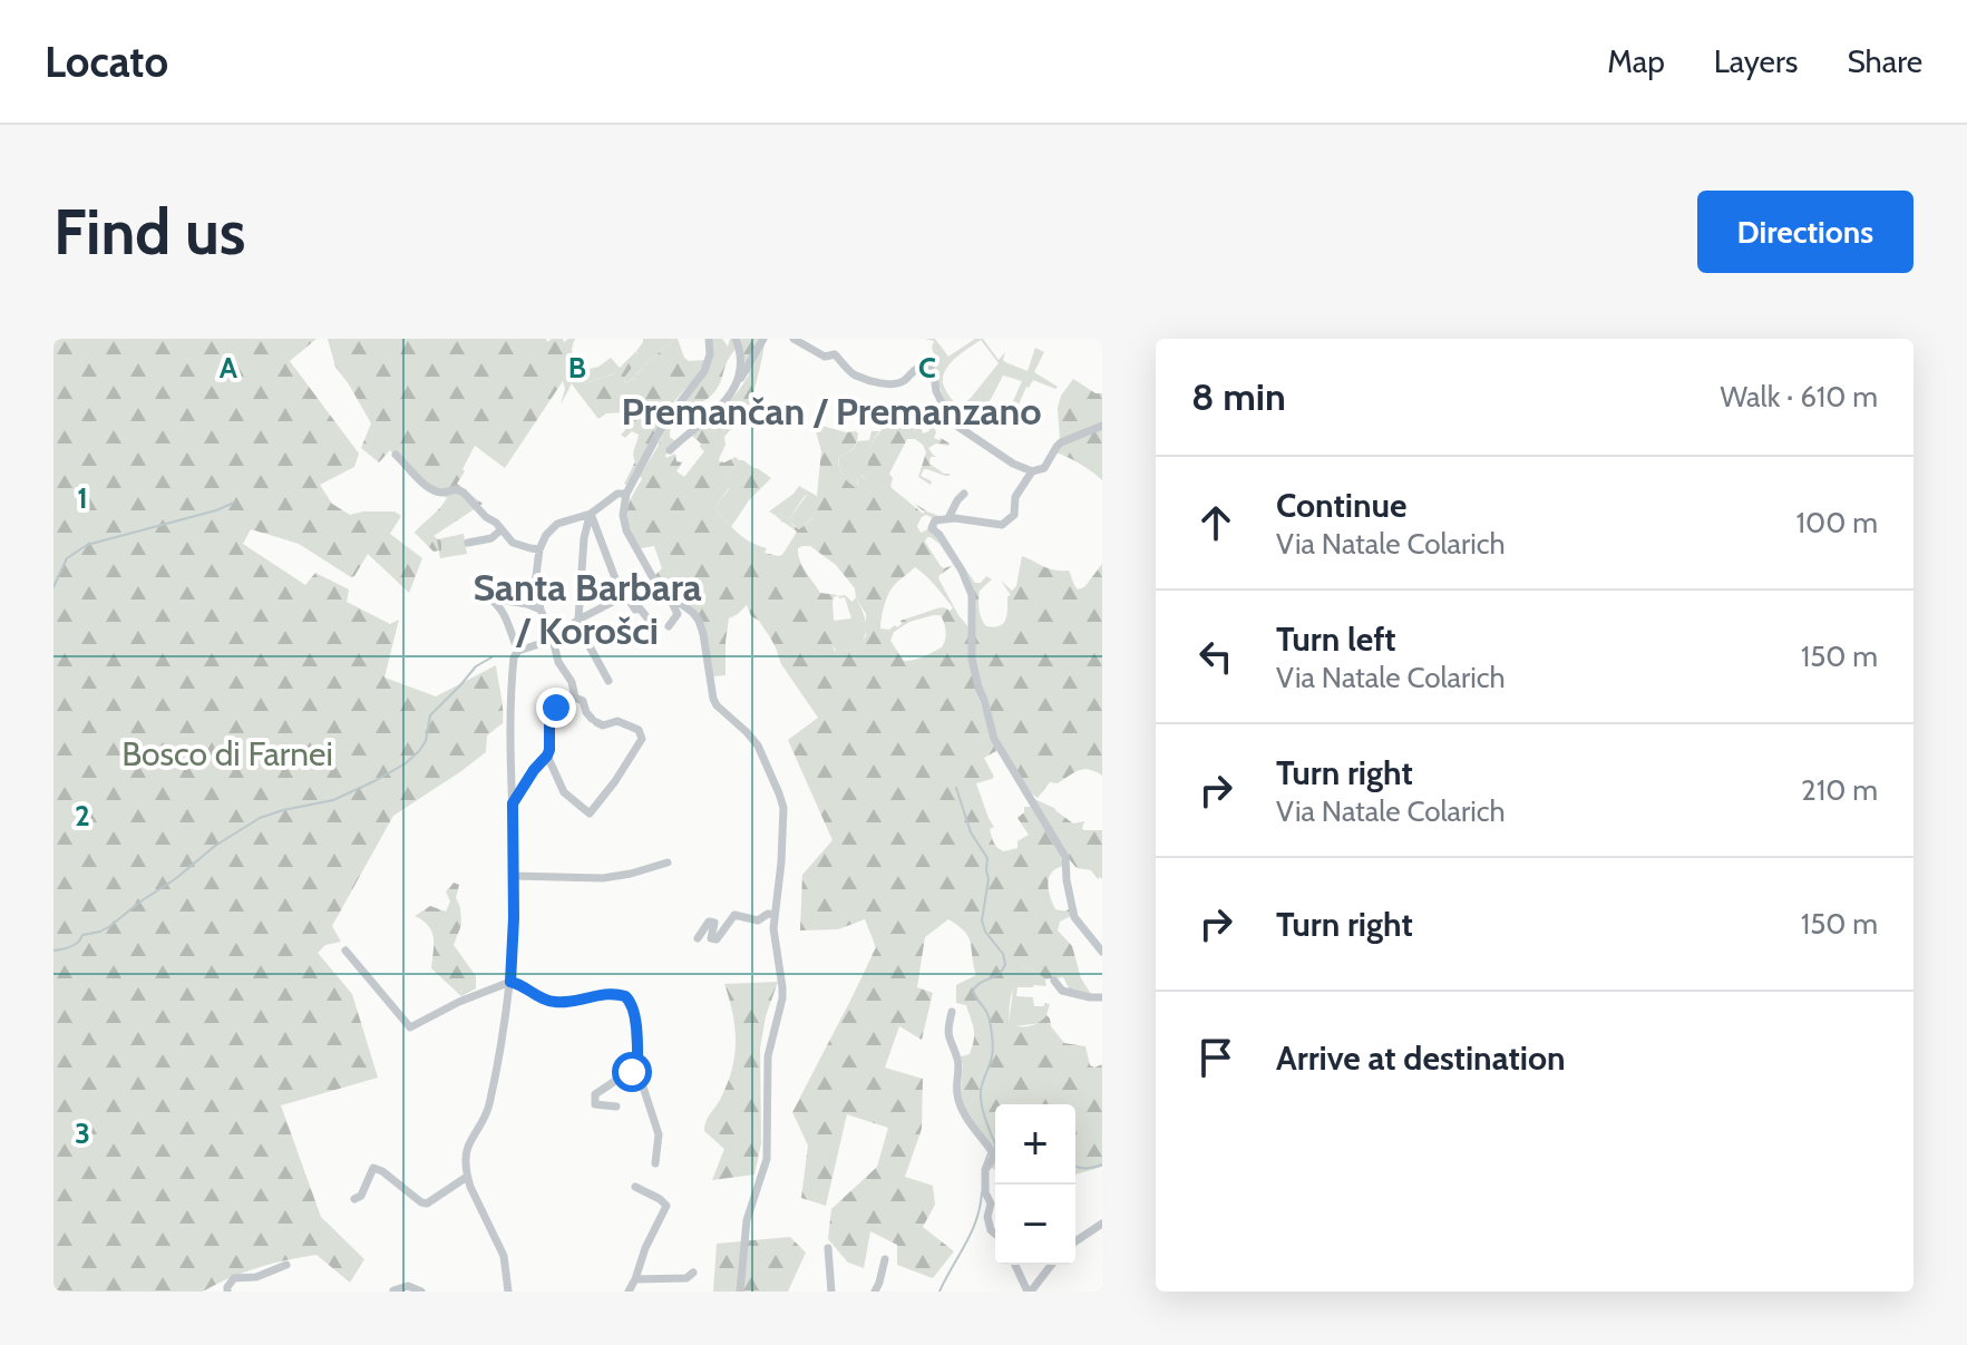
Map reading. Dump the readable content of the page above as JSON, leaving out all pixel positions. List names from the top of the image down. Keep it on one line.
{"districts":["Premančan / Premanzano","Santa Barbara / Korošci"],"parks":["Bosco di Farnei"],"page":{"header":"Locato","nav":["Map","Layers","Share"],"buttons":"Directions","title":"Find us","heading":["8 min","Walk · 610 m"],"list":[["Continue","Via Natale Colarich","100 m"],["Turn left","Via Natale Colarich","150 m"],["Turn right","Via Natale Colarich","210 m"],["Turn right","150 m"],"Arrive at destination"],"map_buttons":["+","−"]},"grid":{"columns":["A","B","C"],"rows":["1","2","3"]}}
